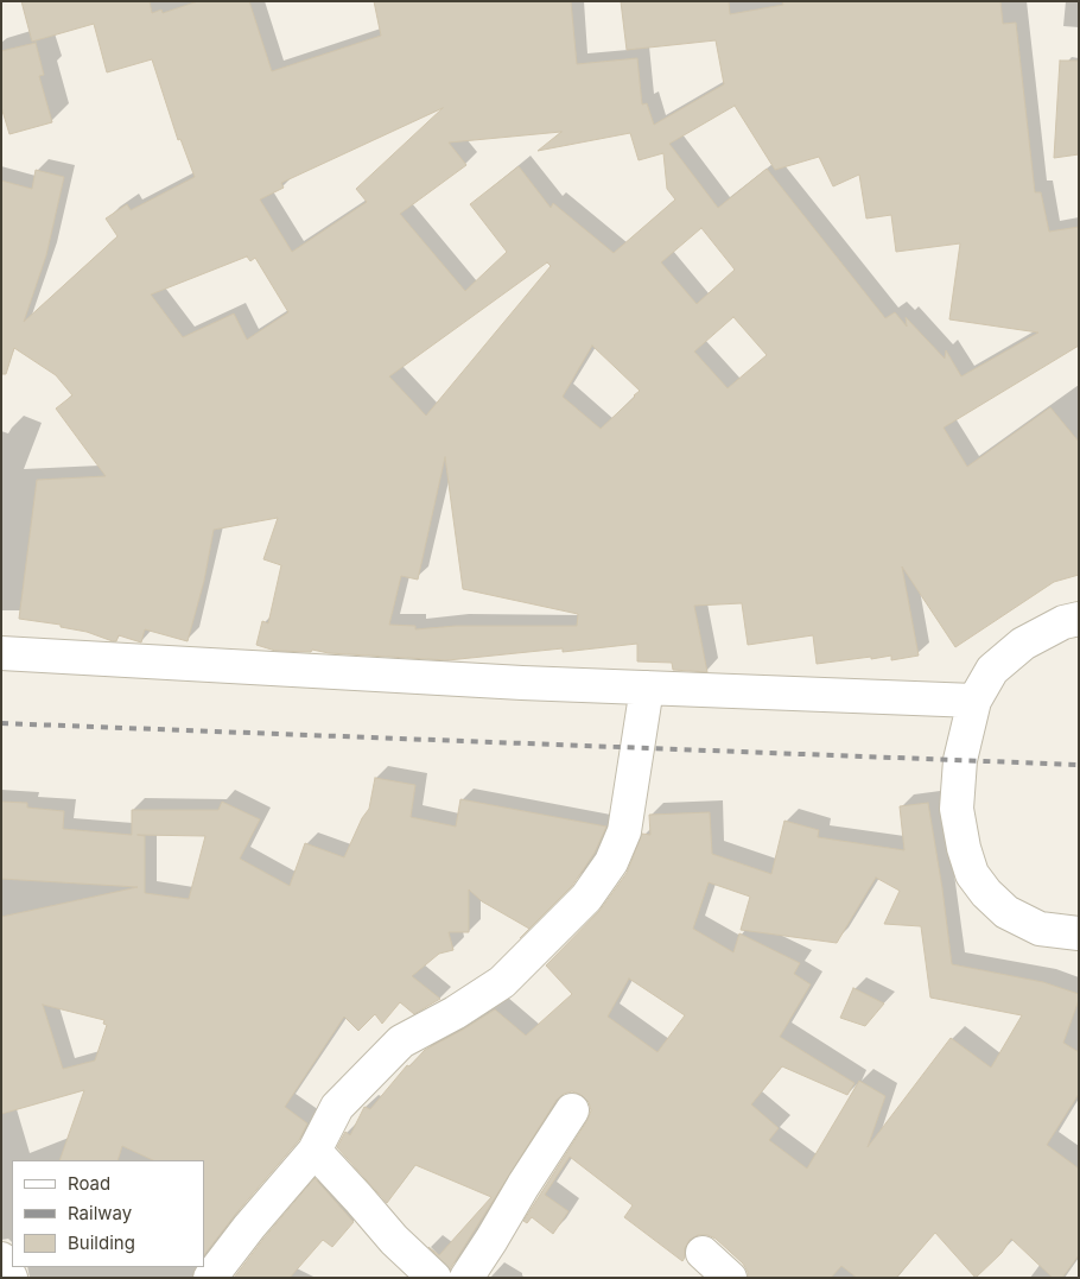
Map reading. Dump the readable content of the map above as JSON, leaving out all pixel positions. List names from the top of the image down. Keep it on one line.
{"legend":["Road","Railway","Building"]}
